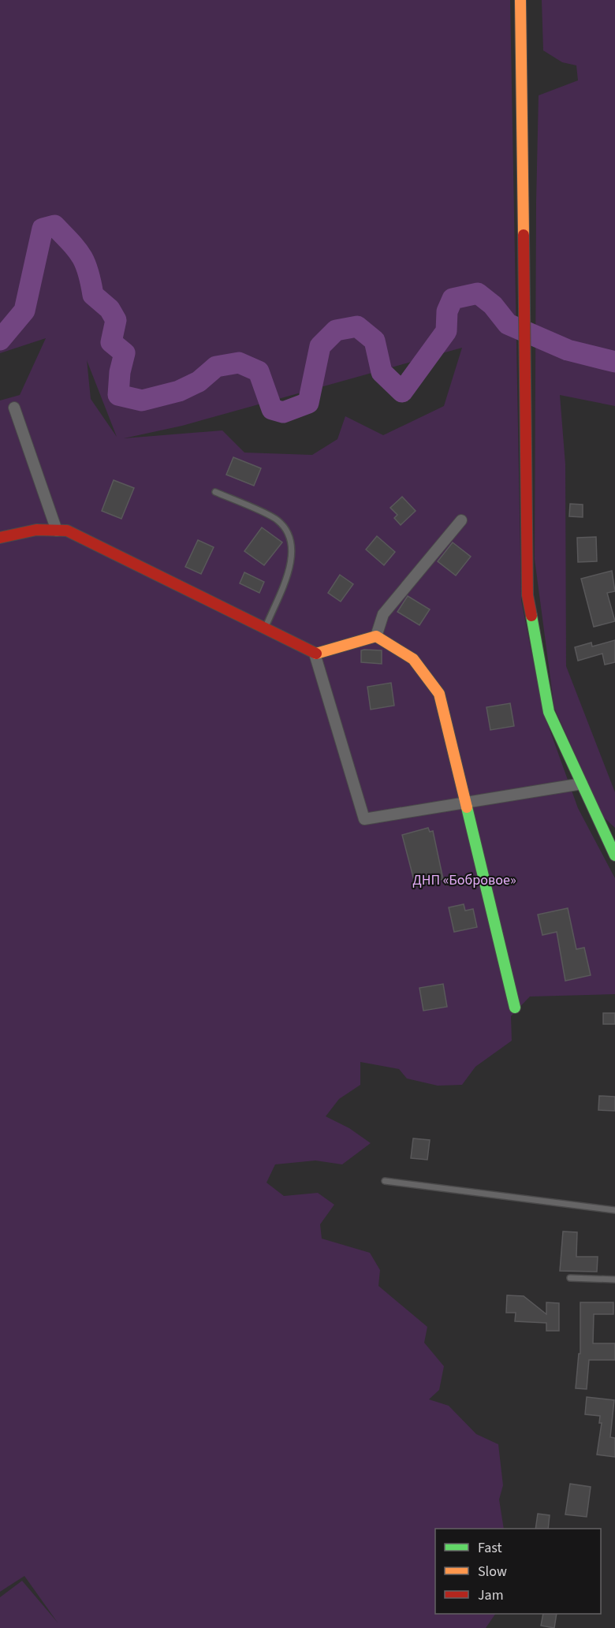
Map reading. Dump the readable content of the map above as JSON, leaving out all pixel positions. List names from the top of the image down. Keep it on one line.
{"parks":["ДНП «Бобровое»"],"legend":["Fast","Slow","Jam"]}
